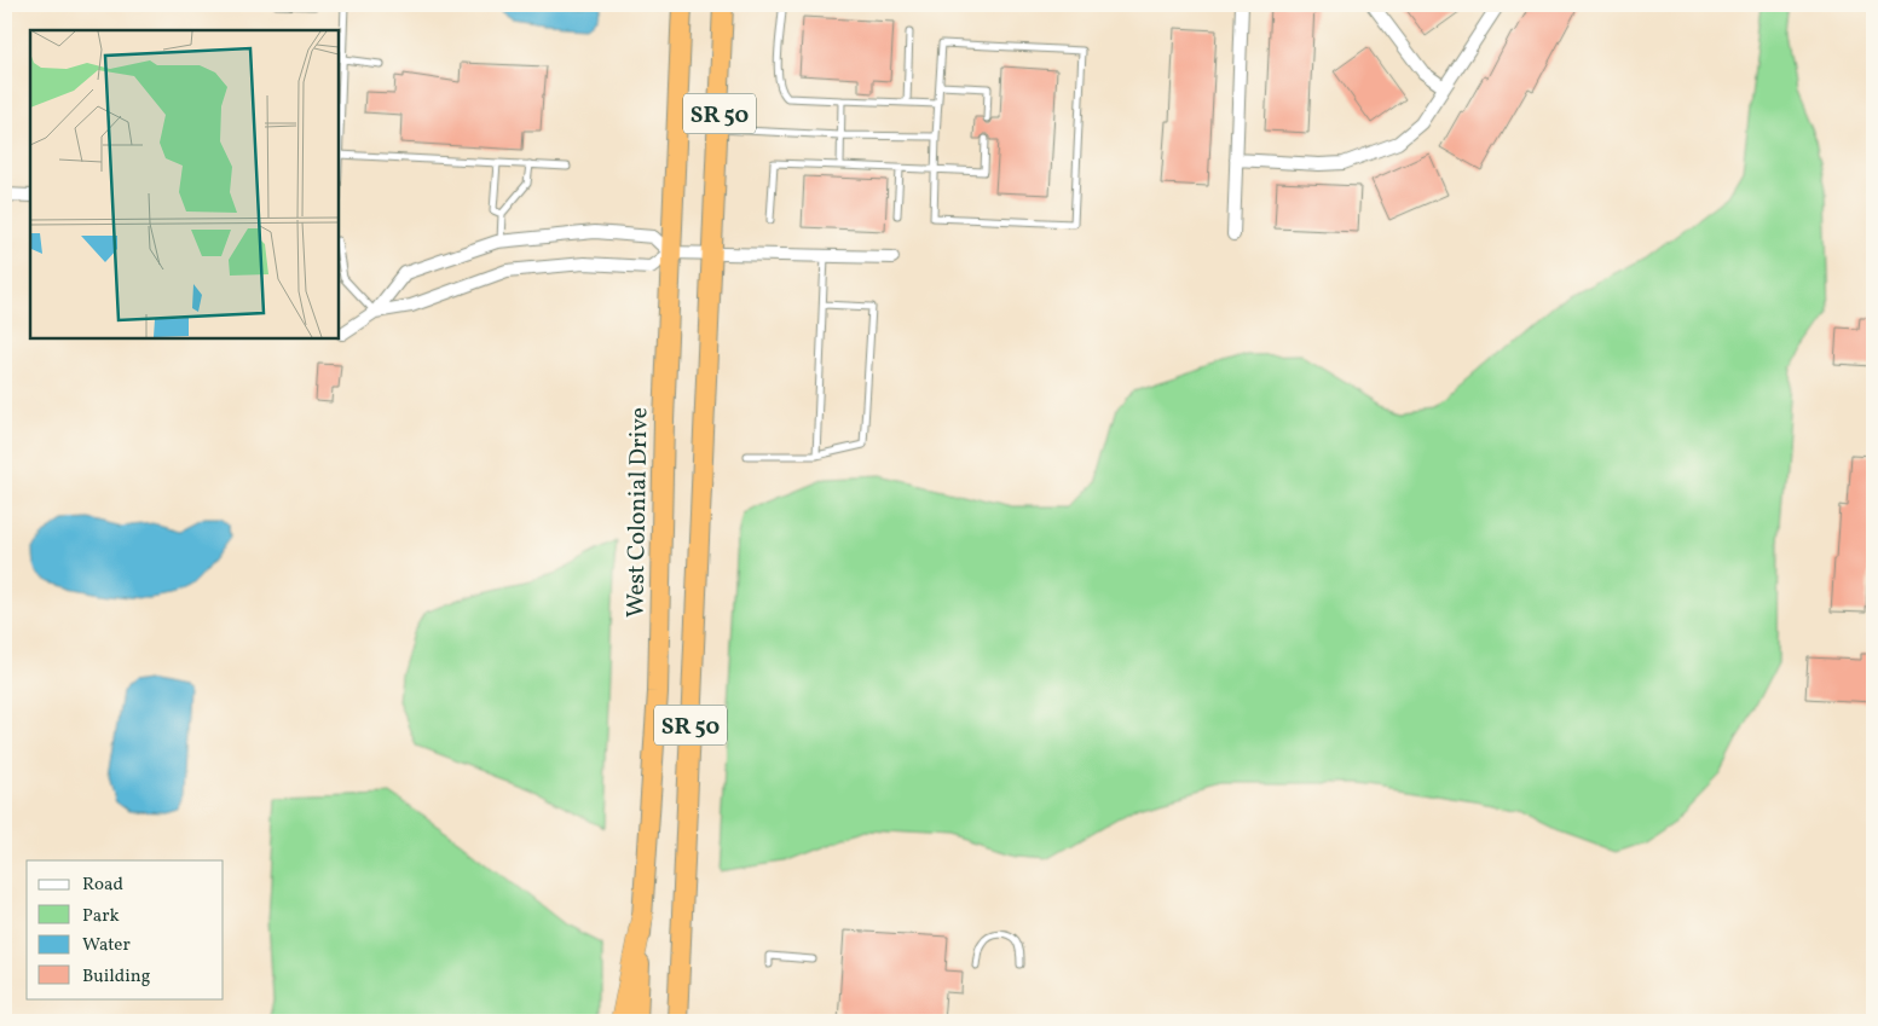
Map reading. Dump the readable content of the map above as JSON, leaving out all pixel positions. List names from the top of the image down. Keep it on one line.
{"streets":{"highway":["SR 50","West Colonial Drive"]},"legend":["Road","Park","Water","Building"]}
